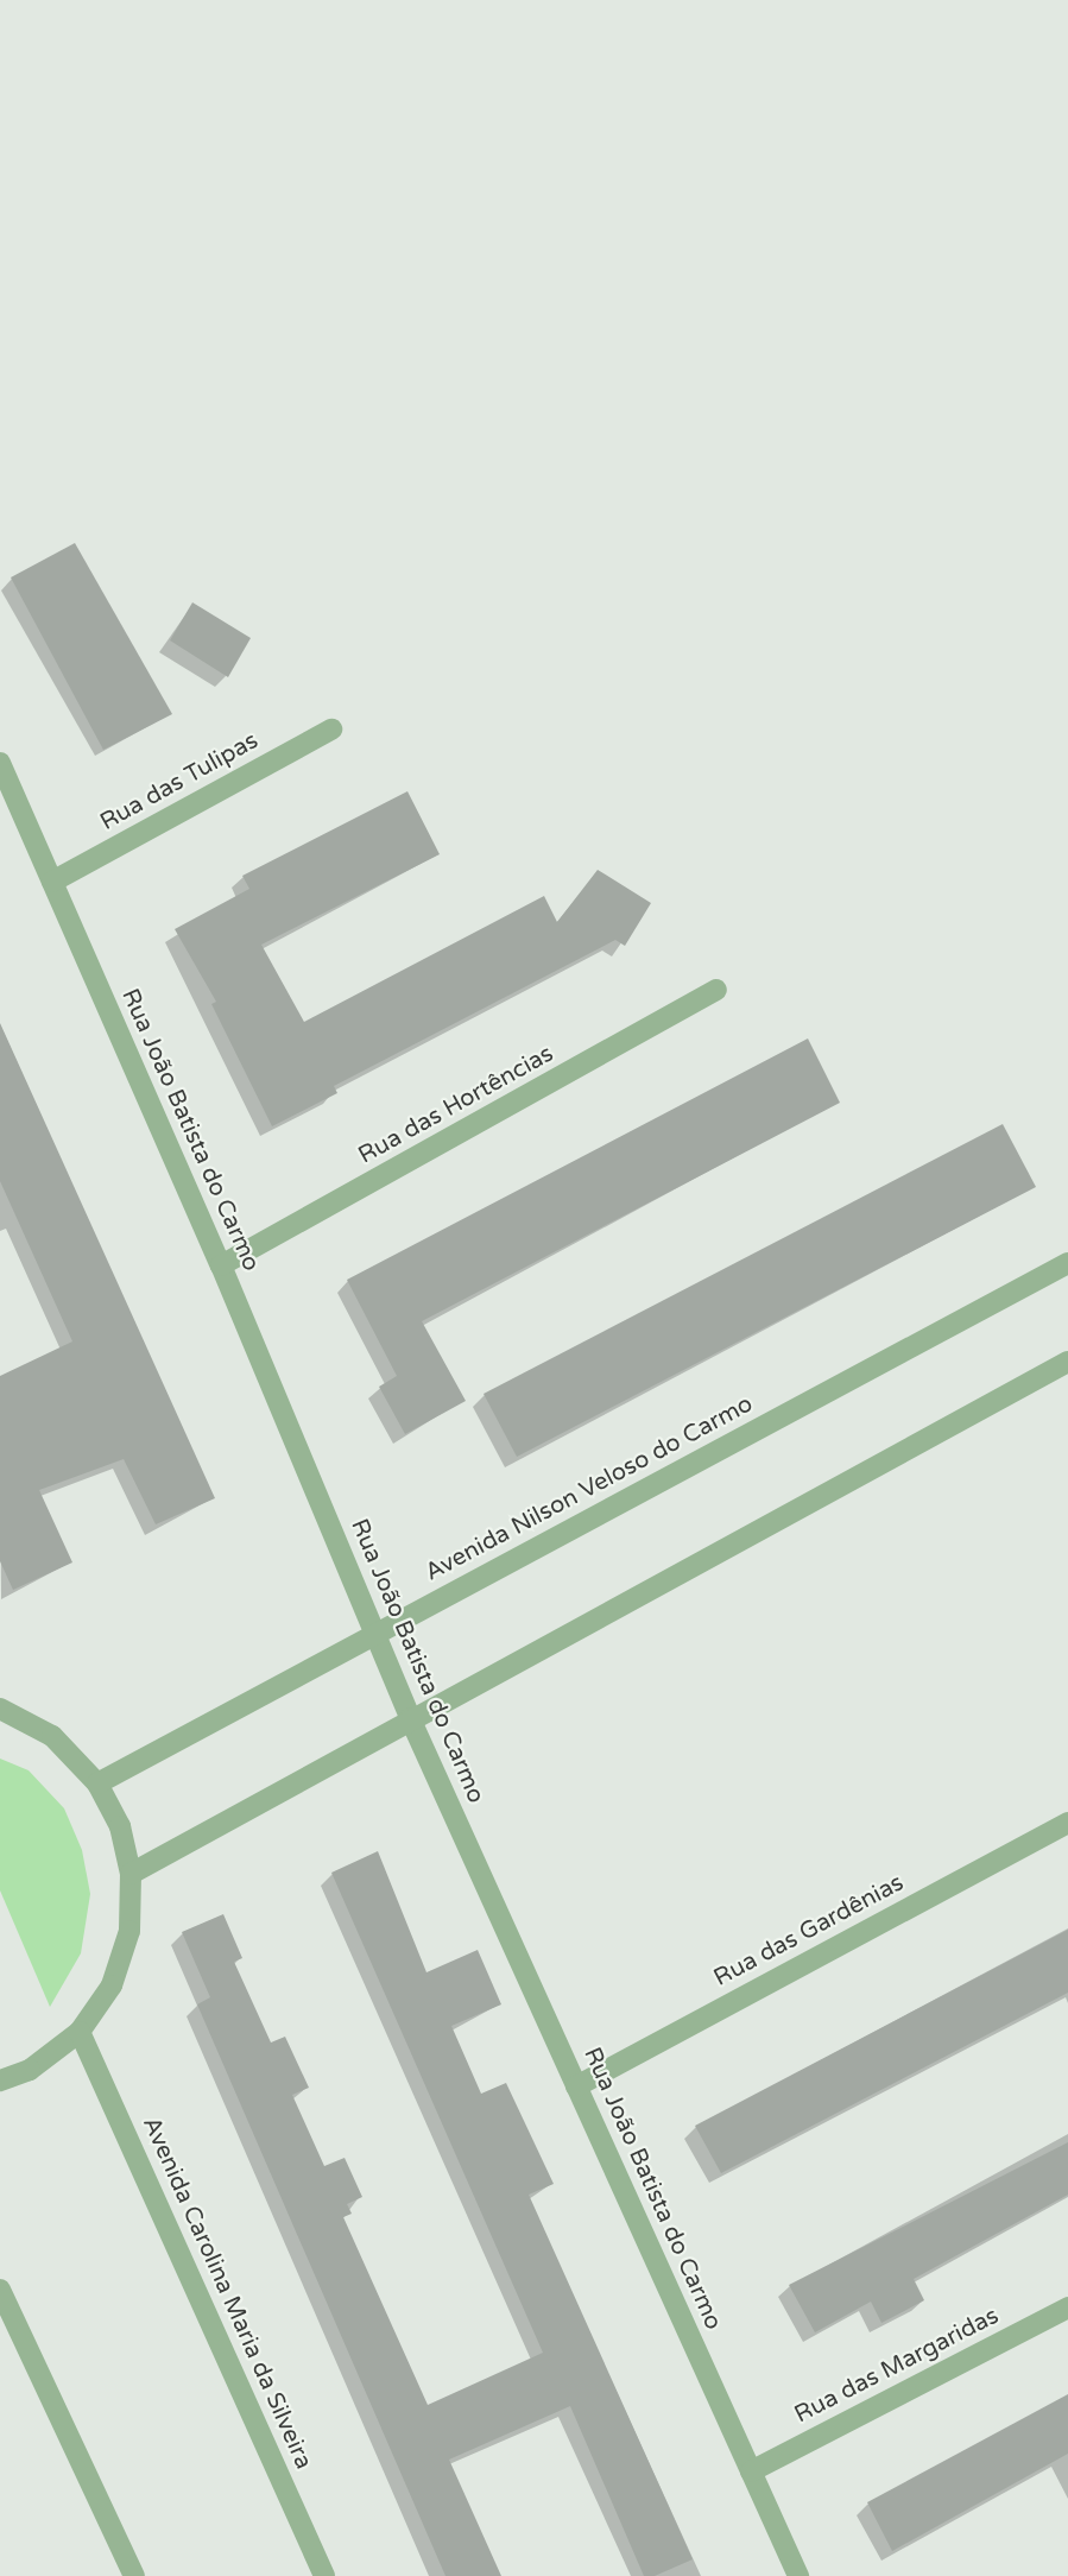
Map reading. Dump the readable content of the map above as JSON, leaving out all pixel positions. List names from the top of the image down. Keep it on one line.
{"streets":{"street":["Rua das Tulipas","Rua das Hortências","Rua João Batista do Carmo","Avenida Nilson Veloso do Carmo","Rua das Gardênias","Avenida Carolina Maria da Silveira","Rua das Margaridas"]},"crossings":[["Rua das Tulipas","Rua João Batista do Carmo"],["Rua das Hortências","Rua João Batista do Carmo"],["Rua João Batista do Carmo","Avenida Nilson Veloso do Carmo"],["Rua João Batista do Carmo","Rua das Gardênias"],["Rua João Batista do Carmo","Rua das Margaridas"]]}
